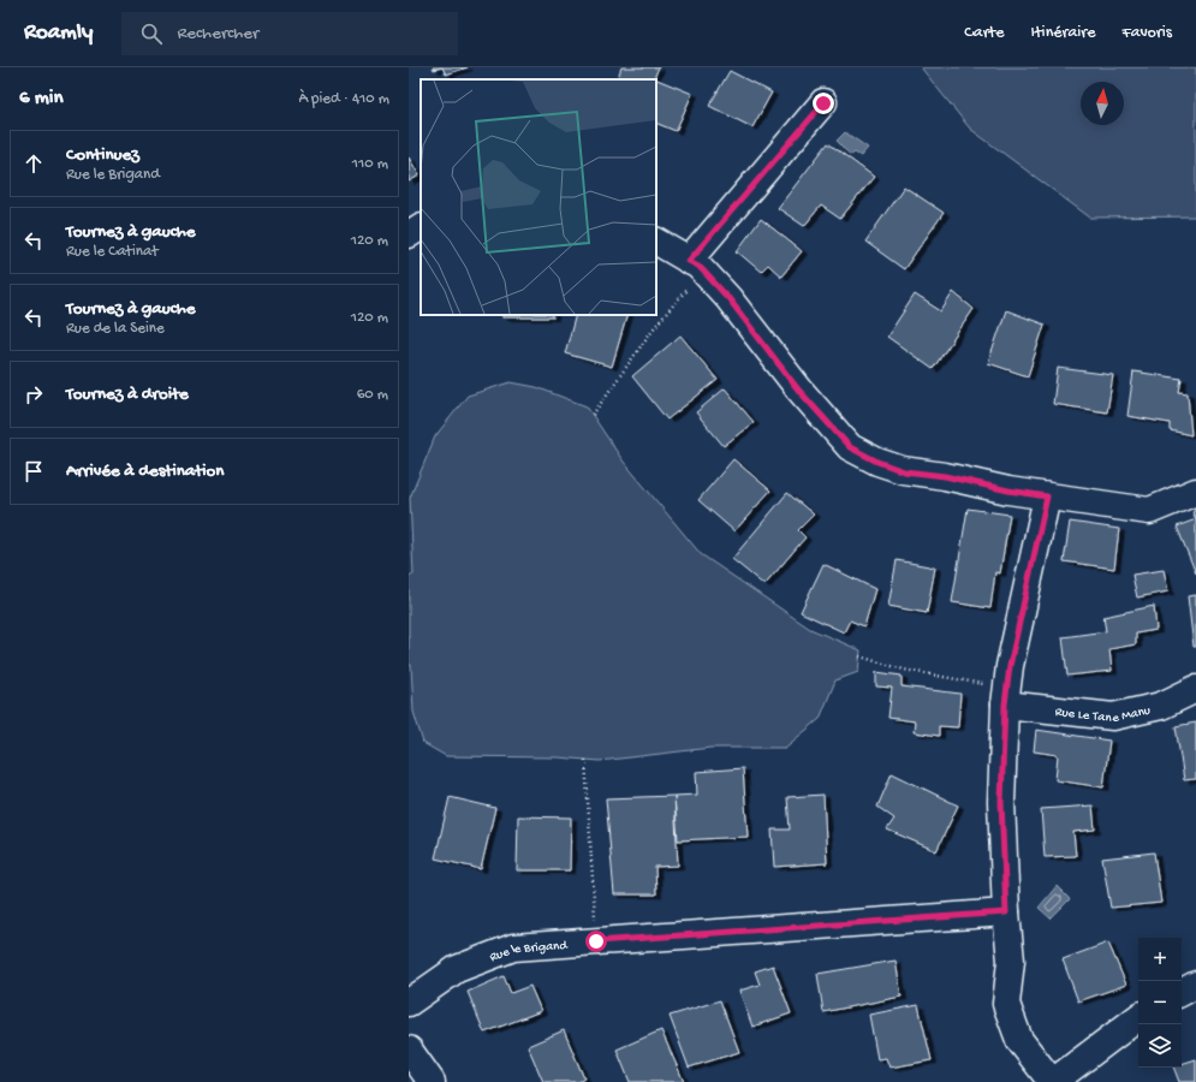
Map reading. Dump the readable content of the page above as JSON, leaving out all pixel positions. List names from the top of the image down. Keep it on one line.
{"streets":{"street":["Rue Le Tane Manu","Rue le Brigand"]},"north":"top","page":{"header":"Roamly","search":"Rechercher","nav":["Carte","Itinéraire","Favoris"],"heading":["6 min","À pied · 410 m"],"list":[["Continuez","Rue le Brigand","110 m"],["Tournez à gauche","Rue le Catinat","120 m"],["Tournez à gauche","Rue de la Seine","120 m"],["Tournez à droite","60 m"],"Arrivée à destination"],"map_buttons":["+","−"]}}
